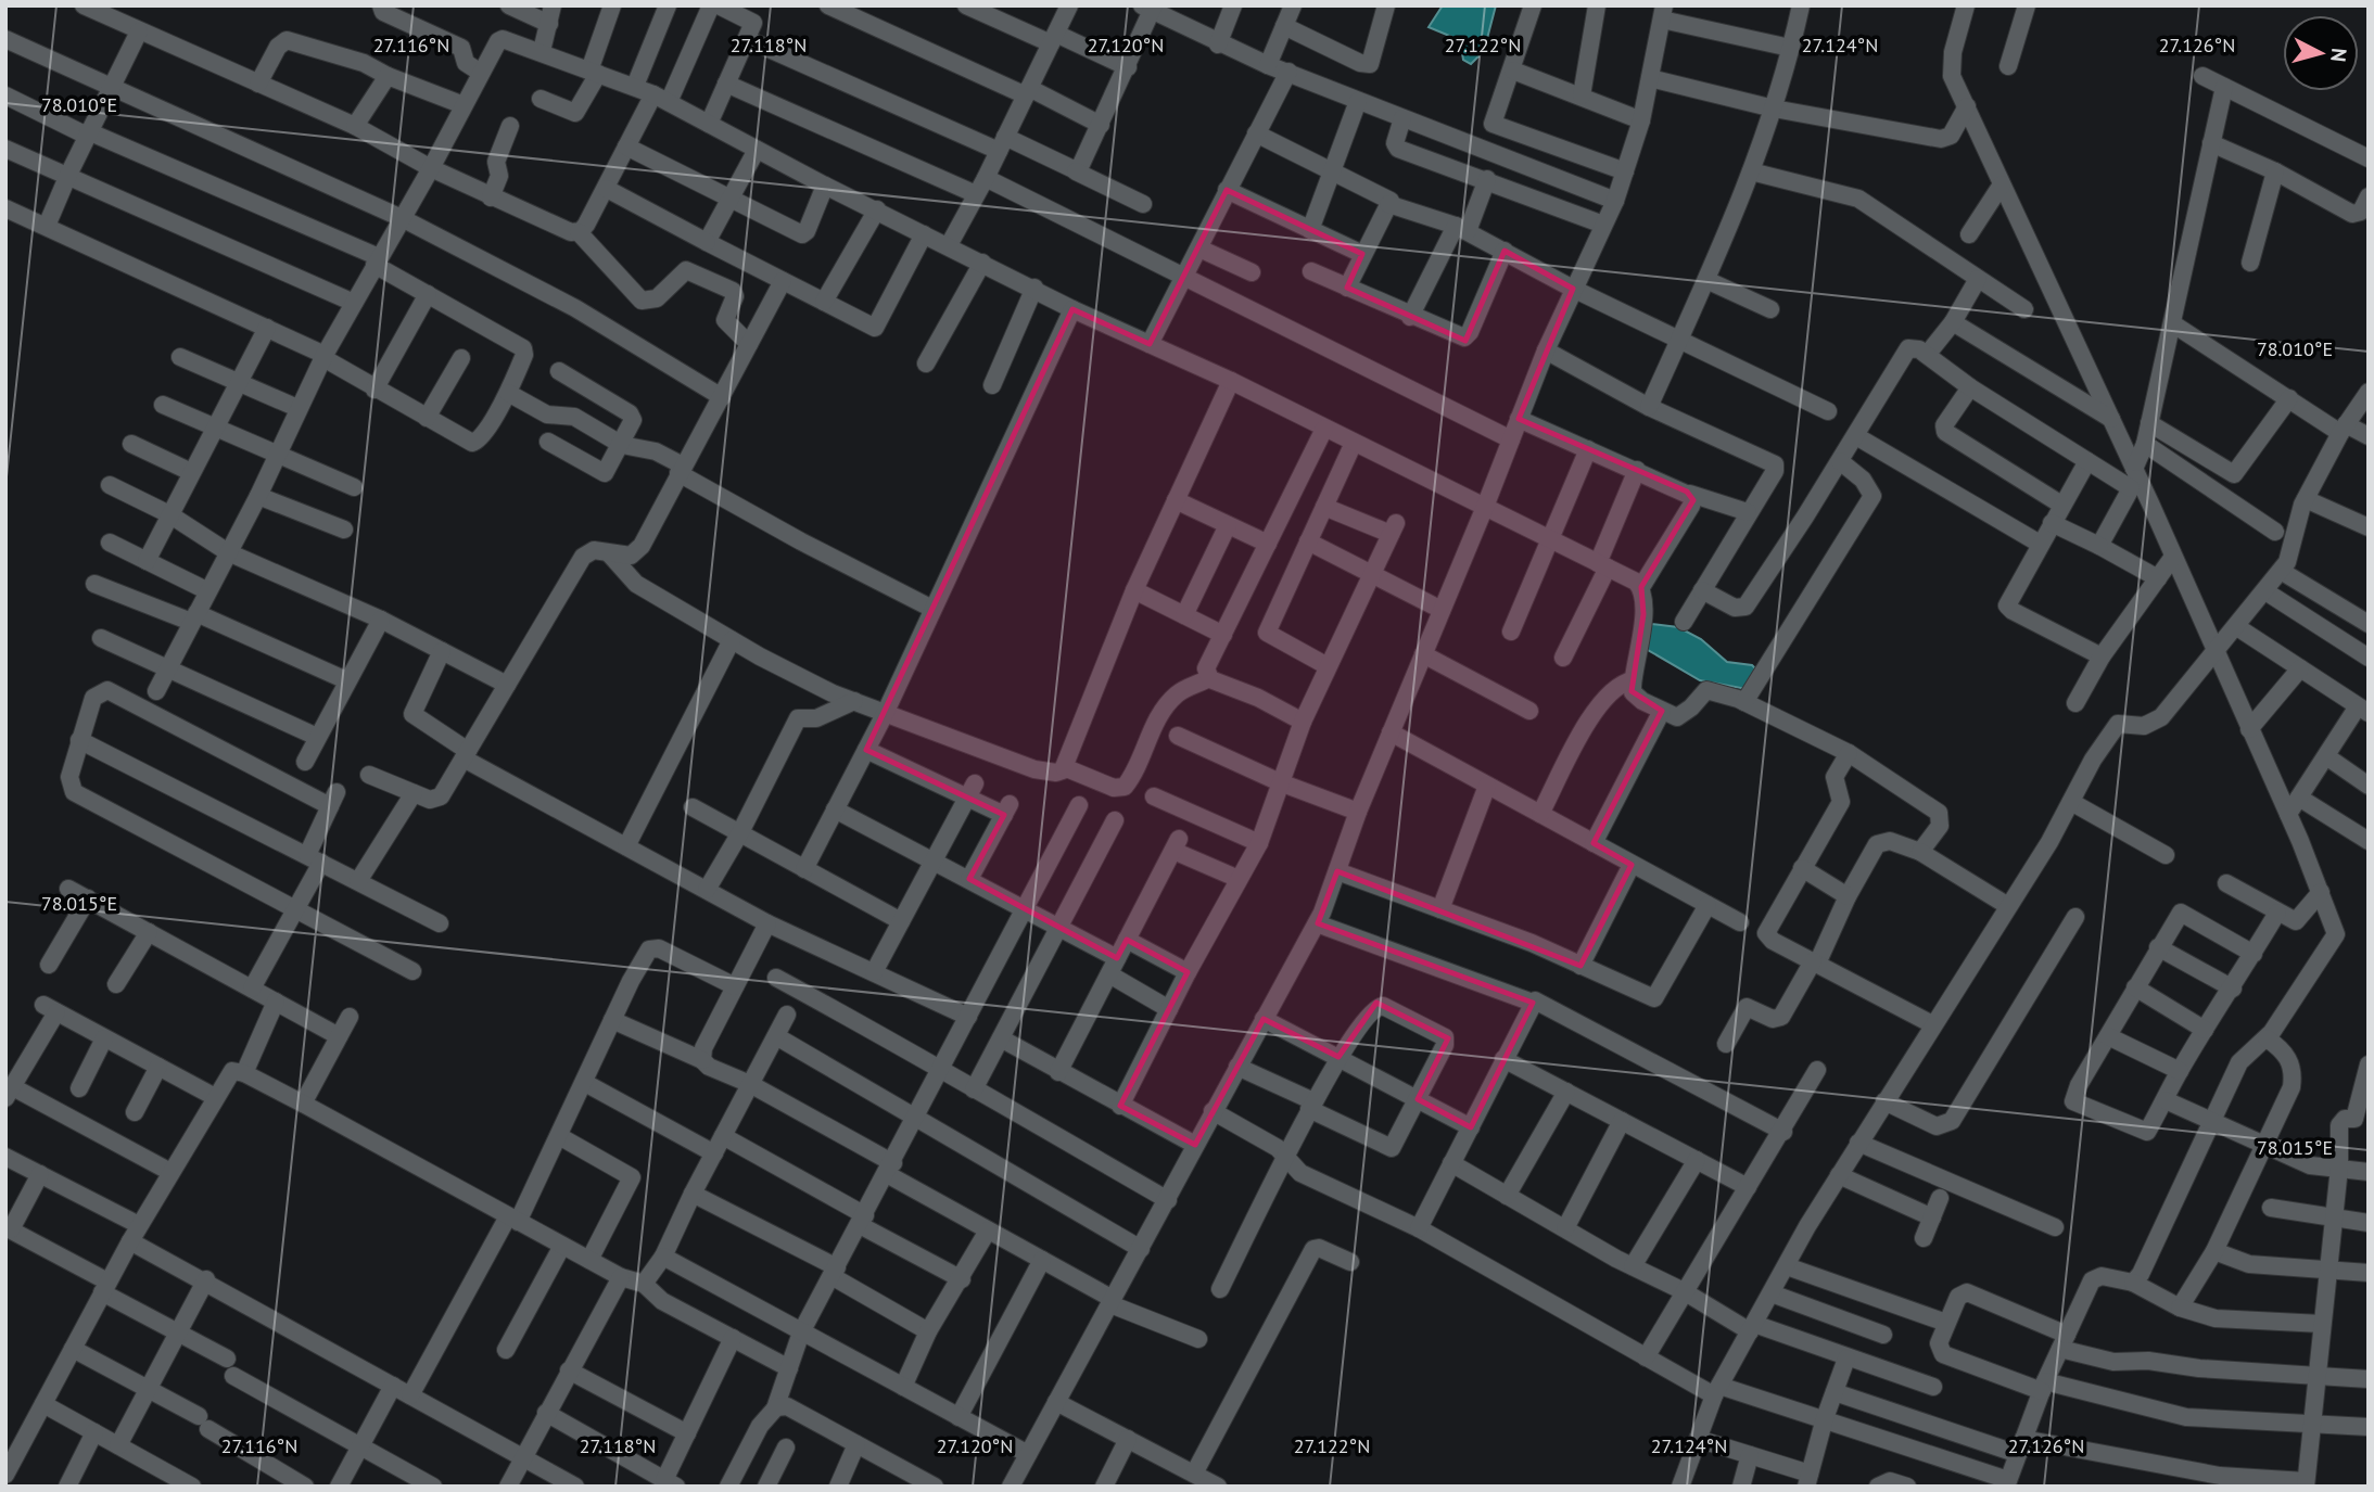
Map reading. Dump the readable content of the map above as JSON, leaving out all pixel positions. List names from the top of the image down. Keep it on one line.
{"north":"right","coordinates":["27.116°N","27.118°N","27.120°N","27.122°N","27.124°N","27.126°N","78.010°E","78.015°E"]}
